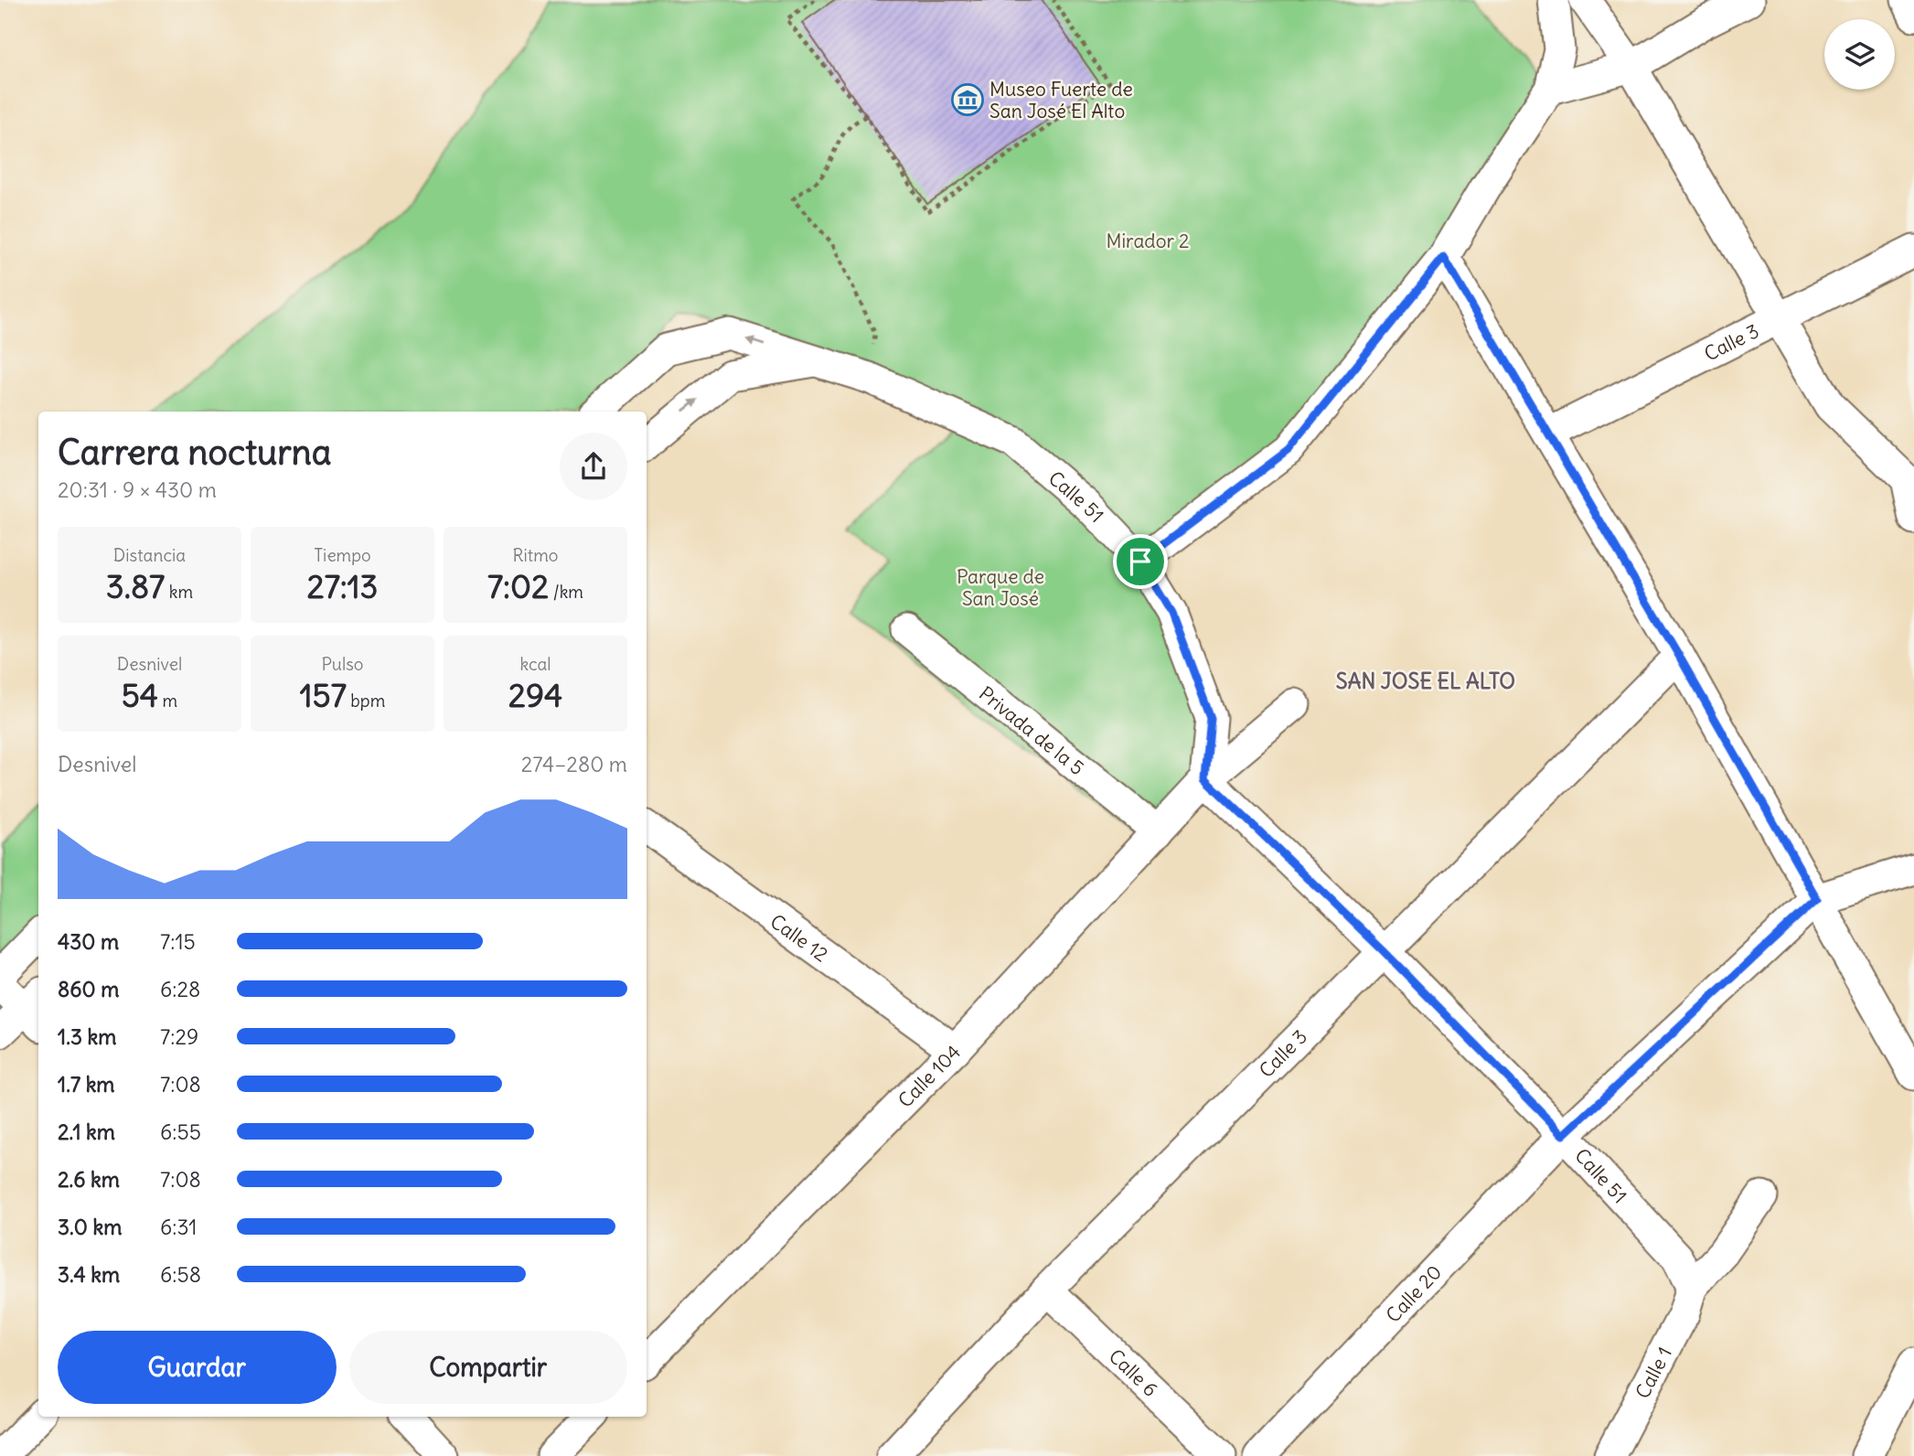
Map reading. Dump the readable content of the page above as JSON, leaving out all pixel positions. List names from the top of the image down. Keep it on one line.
{"streets":{"street":["Calle 3","Calle 51","Privada de la 5","Calle 12","Calle 104","Calle 20","Calle 6","Calle 1"]},"crossings":[["Calle 3","Calle 51"],["Calle 3","Calle 6"],["Calle 51","Calle 104"],["Calle 51","Calle 20"],["Calle 51","Calle 1"],["Privada de la 5","Calle 104"],["Calle 12","Calle 104"]],"districts":["SAN JOSE EL ALTO"],"parks":["Mirador 2","Parque de San José"],"places":{"museum":["Museo Fuerte de San José El Alto"]},"page":{"heading":["Carrera nocturna","20:31 · 9 × 430 m"],"stats":[["Distancia","3.87 km"],["Tiempo","27:13"],["Ritmo","7:02 /km"],["Desnivel","54 m"],["Pulso","157 bpm"],["kcal","294"]],"chart":["Desnivel","274–280 m"],"list":[{"name":"430 m","note":"7:15"},{"name":"860 m","note":"6:28"},{"name":"1.3 km","note":"7:29"},{"name":"1.7 km","note":"7:08"},{"name":"2.1 km","note":"6:55"},{"name":"2.6 km","note":"7:08"},{"name":"3.0 km","note":"6:31"},{"name":"3.4 km","note":"6:58"}],"buttons":["Guardar","Compartir"]}}
